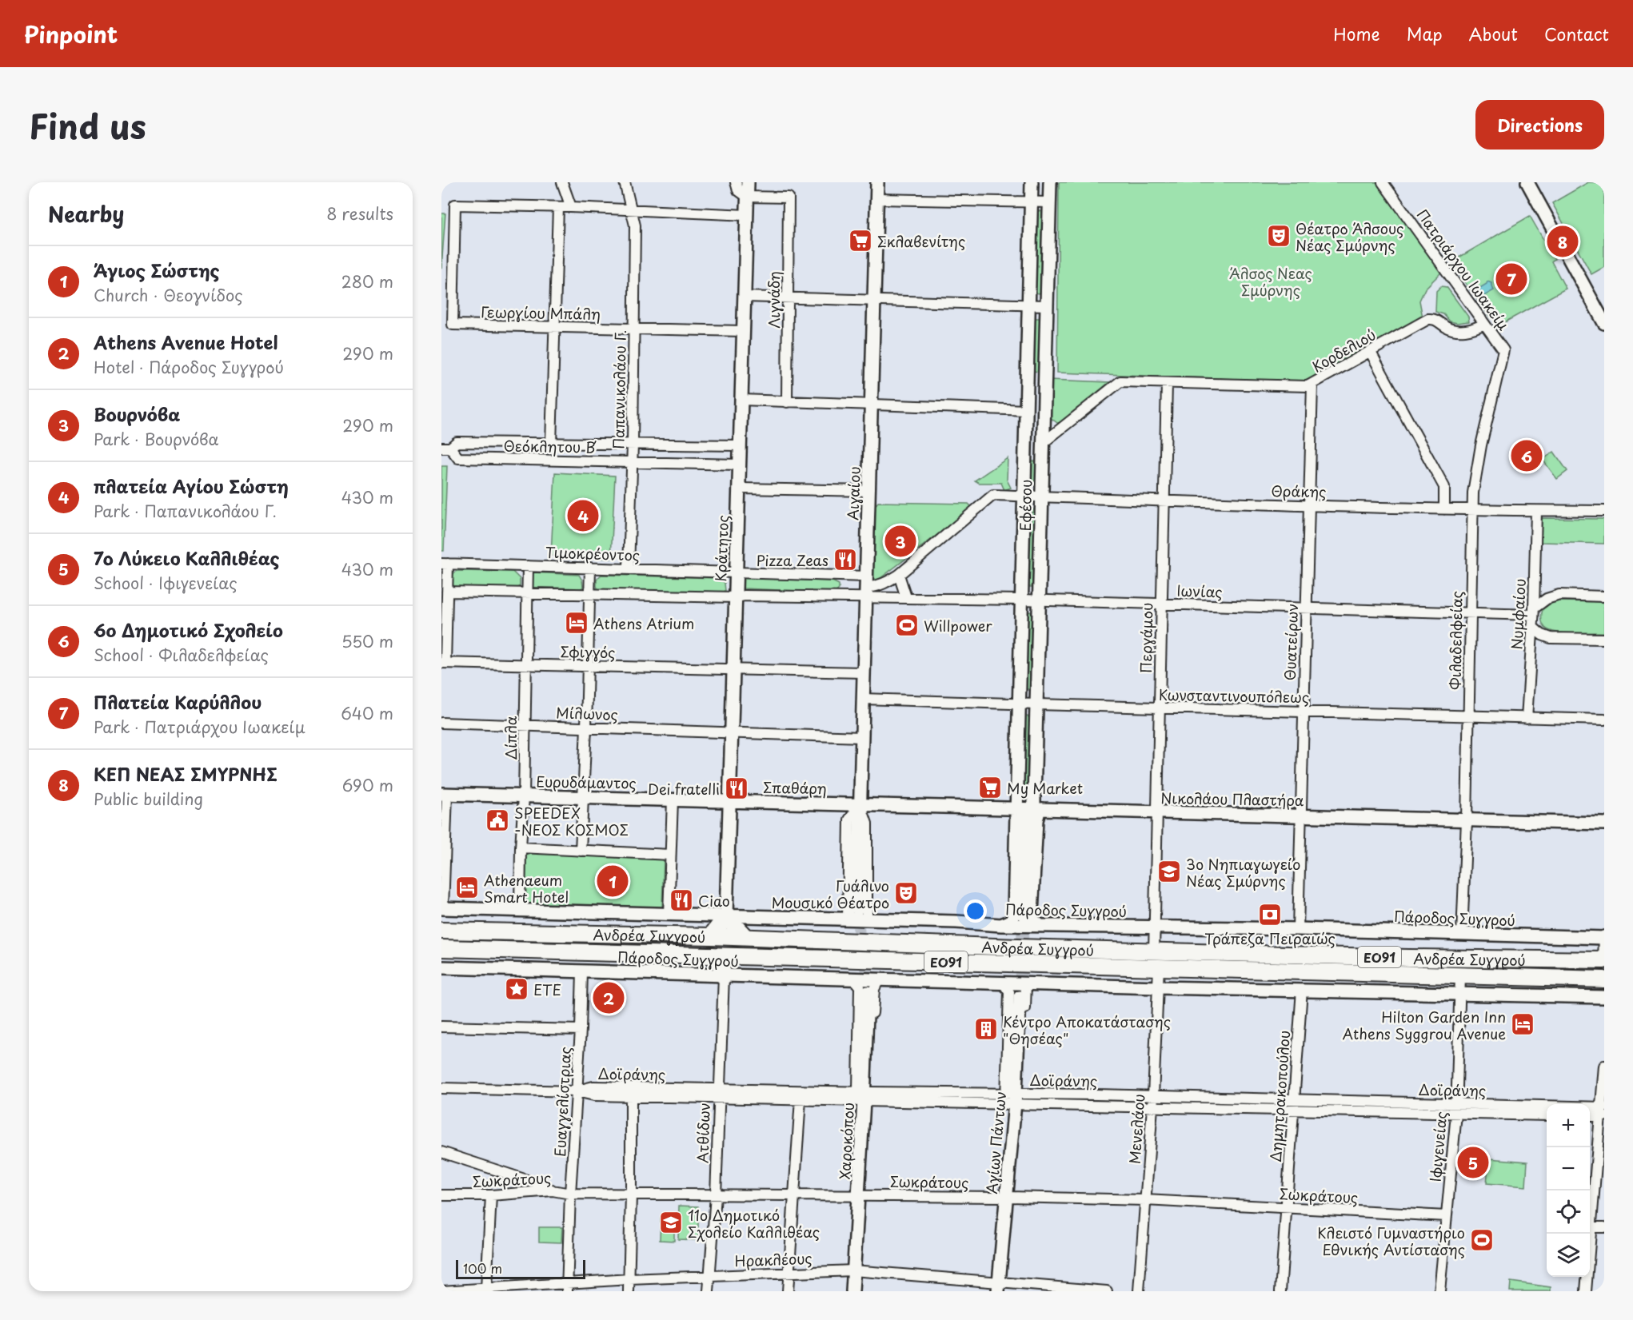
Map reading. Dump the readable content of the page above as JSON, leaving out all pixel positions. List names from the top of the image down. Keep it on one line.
{"streets":{"highway":["Ανδρέα Συγγρού","ΕΟ91"],"street":["Πατριάρχου Ιωακείμ","Λιγνάδη","Γεωργίου Μπάλη","Κορδελιού","Παπανικολάου Γ.","Θεόκλητου Β΄","Θράκης","Αιγαίου","Εφέσου","Κράτητος","Τιμοκρέοντος","Ιωνίας","Νυμφαίου","Περγάμου","Φιλαδελφείας","Θυατείρων","Σφιγγός","Κωνσταντινουπόλεως","Μίλωνος","Δίπλα","Ευρυδάμαντος","Σπαθάρη","Νικολάου Πλαστήρα","Πάροδος Συγγρού","Δοϊράνης","Δημητρακοπούλου","Ευαγγελίστριας","Μενελάου","Ατθίδων","Χαροκόπου","Αγίων Πάντων","Ιφιγενείας","Σωκράτους","Ηρακλέους"]},"crossings":[["Πατριάρχου Ιωακείμ","Κορδελιού"],["Πατριάρχου Ιωακείμ","Φιλαδελφείας"],["Λιγνάδη","Κράτητος"],["Γεωργίου Μπάλη","Παπανικολάου Γ."],["Γεωργίου Μπάλη","Κράτητος"],["Κορδελιού","Εφέσου"],["Κορδελιού","Περγάμου"],["Κορδελιού","Θυατείρων"],["Παπανικολάου Γ.","Θεόκλητου Β΄"],["Παπανικολάου Γ.","Τιμοκρέοντος"],["Θεόκλητου Β΄","Κράτητος"],["Θράκης","Εφέσου"],["Θράκης","Νυμφαίου"],["Θράκης","Περγάμου"],["Θράκης","Φιλαδελφείας"],["Θράκης","Θυατείρων"],["Αιγαίου","Τιμοκρέοντος"],["Αιγαίου","Ιωνίας"],["Αιγαίου","Σφιγγός"],["Αιγαίου","Κωνσταντινουπόλεως"],["Αιγαίου","Μίλωνος"],["Αιγαίου","Σπαθάρη"],["Αιγαίου","Πάροδος Συγγρού"],["Εφέσου","Ιωνίας"],["Εφέσου","Κωνσταντινουπόλεως"],["Εφέσου","Νικολάου Πλαστήρα"],["Εφέσου","Πάροδος Συγγρού"],["Κράτητος","Τιμοκρέοντος"],["Κράτητος","Σφιγγός"],["Κράτητος","Μίλωνος"],["Κράτητος","Ευρυδάμαντος"],["Κράτητος","Σπαθάρη"],["Κράτητος","Πάροδος Συγγρού"],["Τιμοκρέοντος","Ιωνίας"],["Τιμοκρέοντος","Δίπλα"],["Ιωνίας","Νυμφαίου"],["Ιωνίας","Περγάμου"],["Ιωνίας","Φιλαδελφείας"],["Ιωνίας","Θυατείρων"],["Νυμφαίου","Κωνσταντινουπόλεως"],["Περγάμου","Κωνσταντινουπόλεως"],["Περγάμου","Νικολάου Πλαστήρα"],["Περγάμου","Πάροδος Συγγρού"],["Περγάμου","Ανδρέα Συγγρού"],["Φιλαδελφείας","Κωνσταντινουπόλεως"],["Φιλαδελφείας","Νικολάου Πλαστήρα"],["Φιλαδελφείας","Πάροδος Συγγρού"],["Θυατείρων","Κωνσταντινουπόλεως"],["Θυατείρων","Νικολάου Πλαστήρα"],["Θυατείρων","Πάροδος Συγγρού"],["Σφιγγός","Δίπλα"],["Μίλωνος","Δίπλα"],["Δίπλα","Ευρυδάμαντος"],["Δίπλα","Πάροδος Συγγρού"],["Ευρυδάμαντος","Σπαθάρη"],["Πάροδος Συγγρού","Δημητρακοπούλου"],["Πάροδος Συγγρού","Ευαγγελίστριας"],["Πάροδος Συγγρού","Μενελάου"],["Πάροδος Συγγρού","Ατθίδων"],["Πάροδος Συγγρού","Χαροκόπου"],["Πάροδος Συγγρού","Αγίων Πάντων"],["Πάροδος Συγγρού","Ιφιγενείας"],["Ανδρέα Συγγρού","Μενελάου"],["Ανδρέα Συγγρού","Ιφιγενείας"],["Δοϊράνης","Δημητρακοπούλου"],["Δοϊράνης","Ευαγγελίστριας"],["Δοϊράνης","Μενελάου"],["Δοϊράνης","Ατθίδων"],["Δοϊράνης","Χαροκόπου"],["Δοϊράνης","Αγίων Πάντων"],["Δοϊράνης","Ιφιγενείας"],["Δημητρακοπούλου","Σωκράτους"],["Ευαγγελίστριας","Σωκράτους"],["Ευαγγελίστριας","Ηρακλέους"],["Μενελάου","Σωκράτους"],["Ατθίδων","Σωκράτους"],["Ατθίδων","Ηρακλέους"],["Χαροκόπου","Σωκράτους"],["Χαροκόπου","Ηρακλέους"],["Αγίων Πάντων","Σωκράτους"],["Αγίων Πάντων","Ηρακλέους"],["Ιφιγενείας","Σωκράτους"]],"parks":["Άλσος Νεας Σμύρνης"],"places":{"theatre":["Θέατρο Άλσους Νέας Σμύρνης","Γυάλινο Μουσικό Θέατρο"],"supermarket":["Σκλαβενίτης","My Market"],"restaurant":["Pizza Zeas","Dei fratelli","Ciao"],"hotel":["Athens Atrium","Athenaeum Smart Hotel","Hilton Garden Inn Athens Syggrou Avenue"],"sports":["Willpower","Κλειστό Γυμναστήριο Εθνικής Αντίστασης"],"public building":["SPEEDEX -ΝΕΟΣ ΚΟΣΜΟΣ"],"school or university":["3ο Νηπιαγωγείο Νέας Σμύρνης","11ο Δημοτικό Σχολείο Καλλιθέας"],"bank":["Τράπεζα Πειραιώς"],"place":["ETE"],"building":["Κέντρο Αποκατάστασης \"Θησέας\""]},"scale_bar":"100 m","page":{"header":"Pinpoint","nav":["Home","Map","About","Contact"],"title":"Find us","buttons":"Directions","heading":["Nearby","8 results"],"pins":["8","7","6","4","3","1","2","5"],"list":[{"mark":"1","name":"Άγιος Σώστης","note":"Church · Θεογνίδος","value":"280 m"},{"mark":"2","name":"Athens Avenue Hotel","note":"Hotel · Πάροδος Συγγρού","value":"290 m"},{"mark":"3","name":"Βουρνόβα","note":"Park · Βουρνόβα","value":"290 m"},{"mark":"4","name":"πλατεία Αγίου Σώστη","note":"Park · Παπανικολάου Γ.","value":"430 m"},{"mark":"5","name":"7ο Λύκειο Καλλιθέας","note":"School · Ιφιγενείας","value":"430 m"},{"mark":"6","name":"6ο Δημοτικό Σχολείο","note":"School · Φιλαδελφείας","value":"550 m"},{"mark":"7","name":"Πλατεία Καρύλλου","note":"Park · Πατριάρχου Ιωακείμ","value":"640 m"},{"mark":"8","name":"ΚΕΠ ΝΕΑΣ ΣΜΥΡΝΗΣ","note":"Public building","value":"690 m"}],"map_buttons":["+","−"],"scale":"100 m"}}
